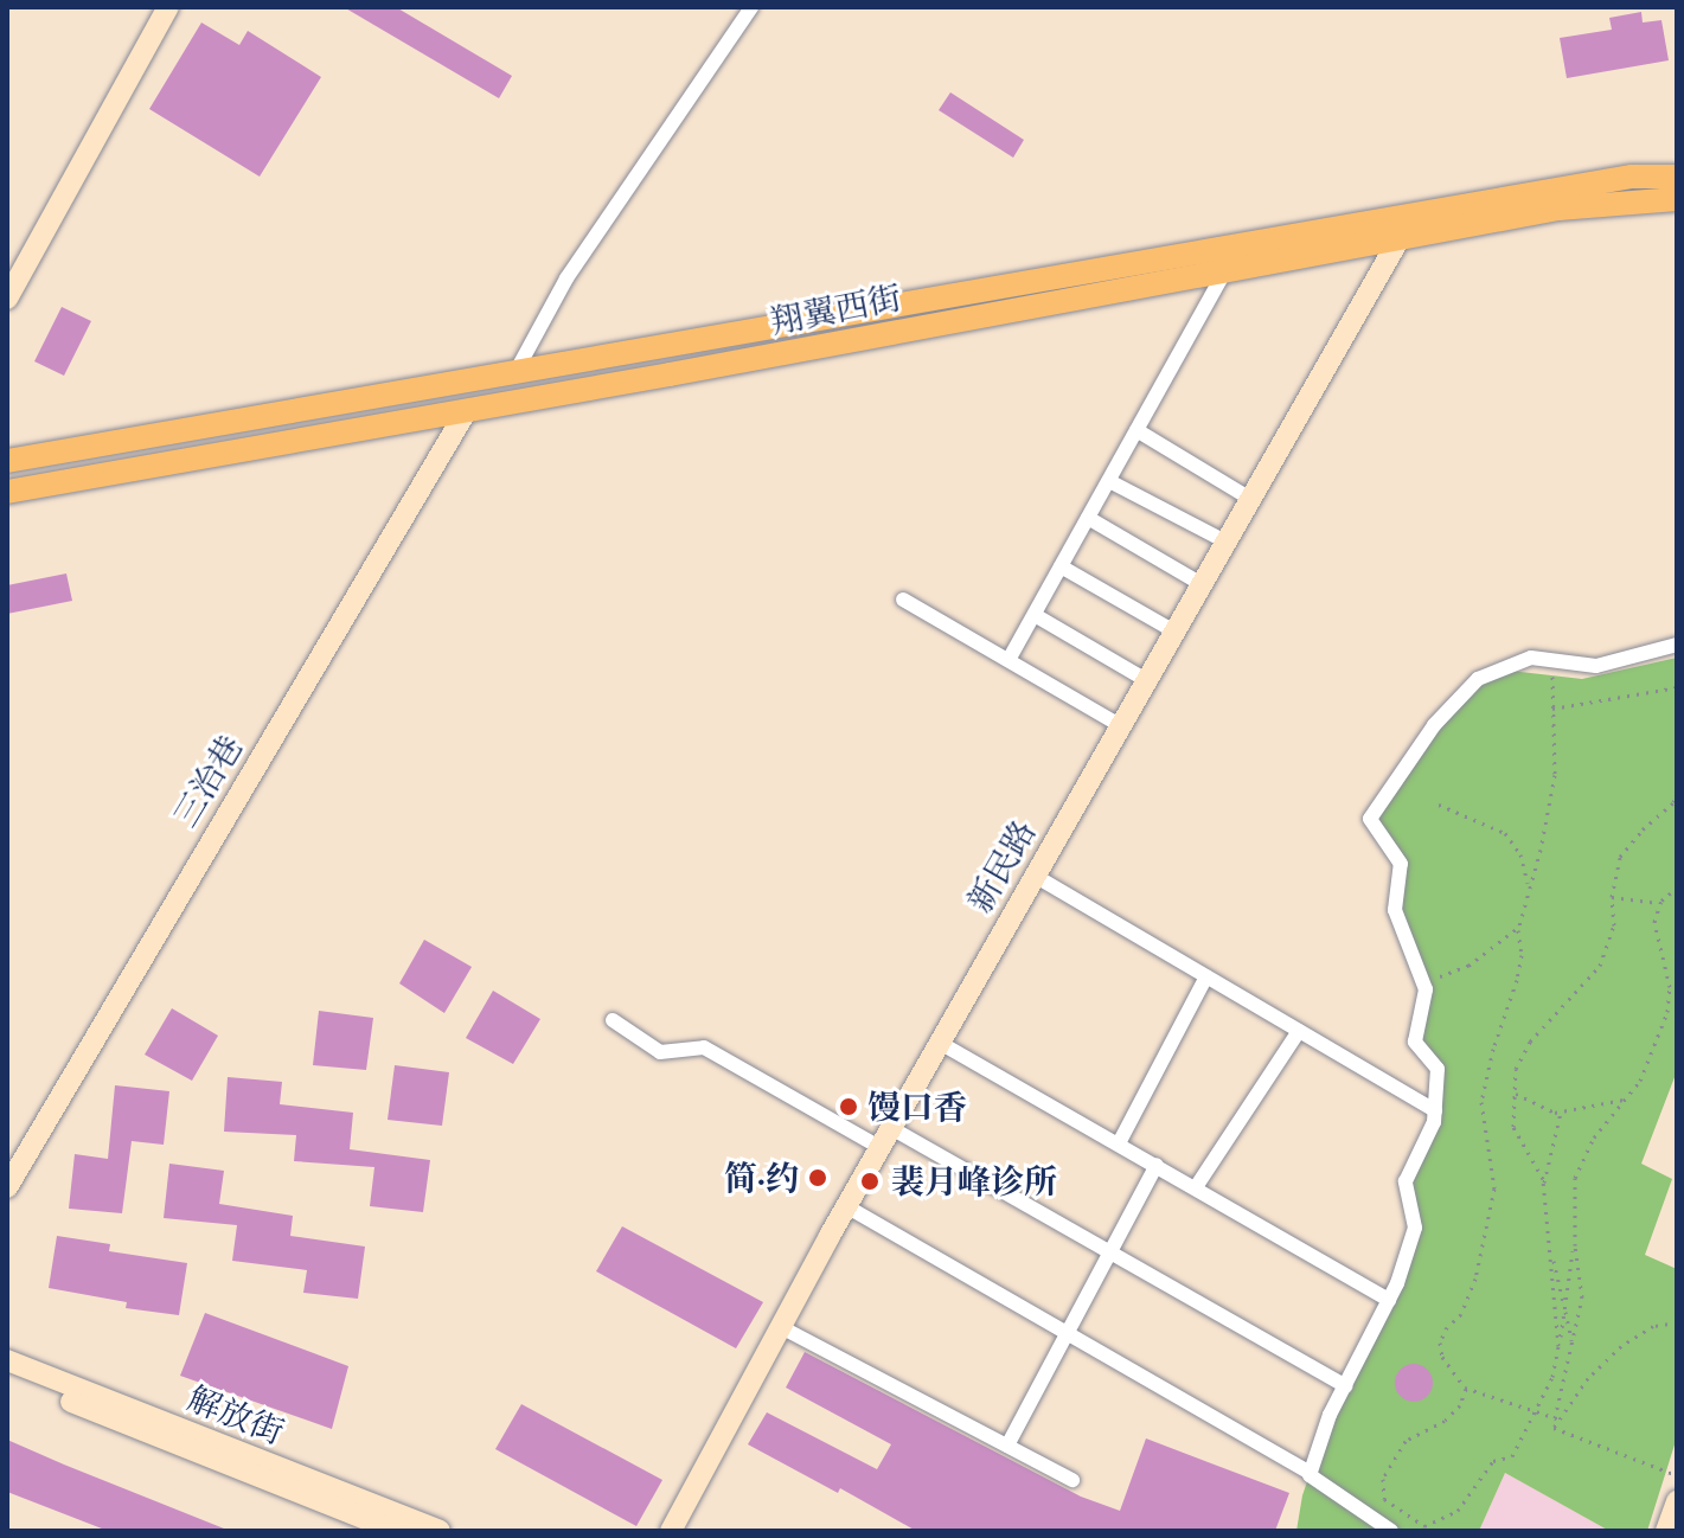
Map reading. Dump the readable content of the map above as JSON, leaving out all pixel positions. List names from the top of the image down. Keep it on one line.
{"streets":{"main road":["翔翼西街"],"street":["三治巷","新民路","解放街"]},"crossings":[["翔翼西街","三治巷"],["翔翼西街","新民路"]],"places":["馒口香","简·约","裴月峰诊所"]}
